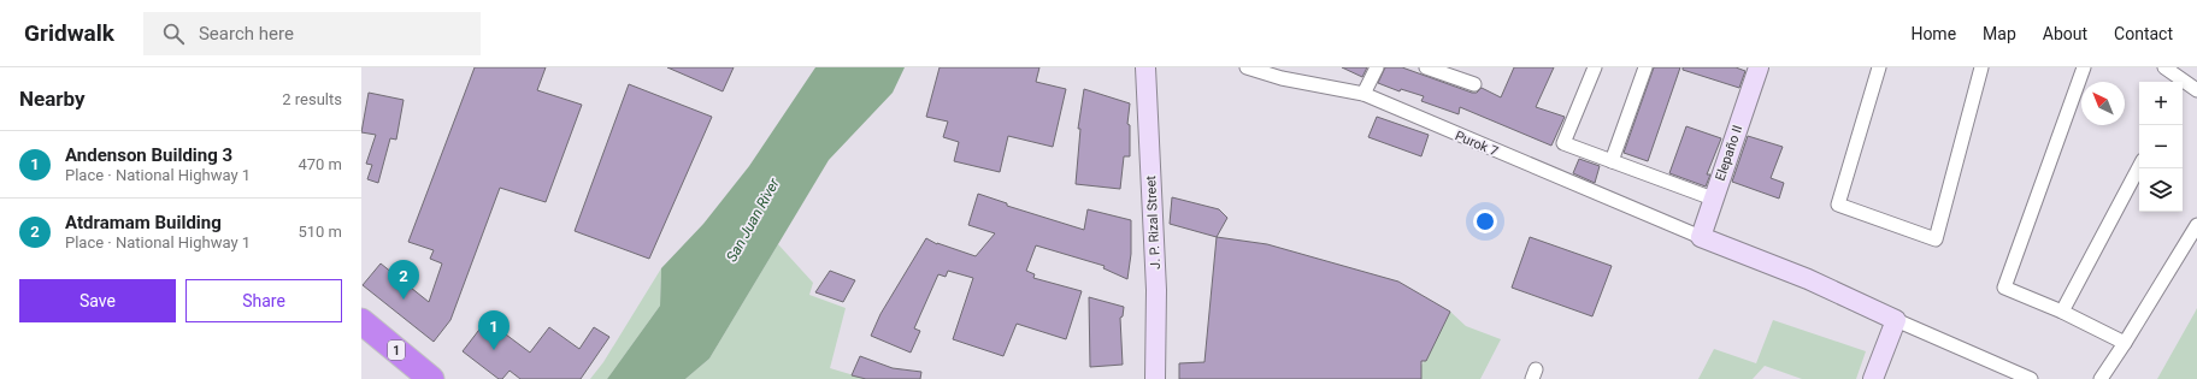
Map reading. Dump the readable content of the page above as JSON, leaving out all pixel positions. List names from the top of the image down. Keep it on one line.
{"streets":{"highway":["1"],"street":["Purok 7","Elepaño II","J. P. Rizal Street"]},"crossings":[["Purok 7","Elepaño II"]],"water":["San Juan River"],"north":"top left","page":{"header":"Gridwalk","search":"Search here","nav":["Home","Map","About","Contact"],"heading":["Nearby","2 results"],"map_buttons":["+","−"],"list":[{"mark":"1","name":"Andenson Building 3","note":"Place · National Highway 1","value":"470 m"},{"mark":"2","name":"Atdramam Building","note":"Place · National Highway 1","value":"510 m"}],"pins":["2","1"],"buttons":["Save","Share"]}}
